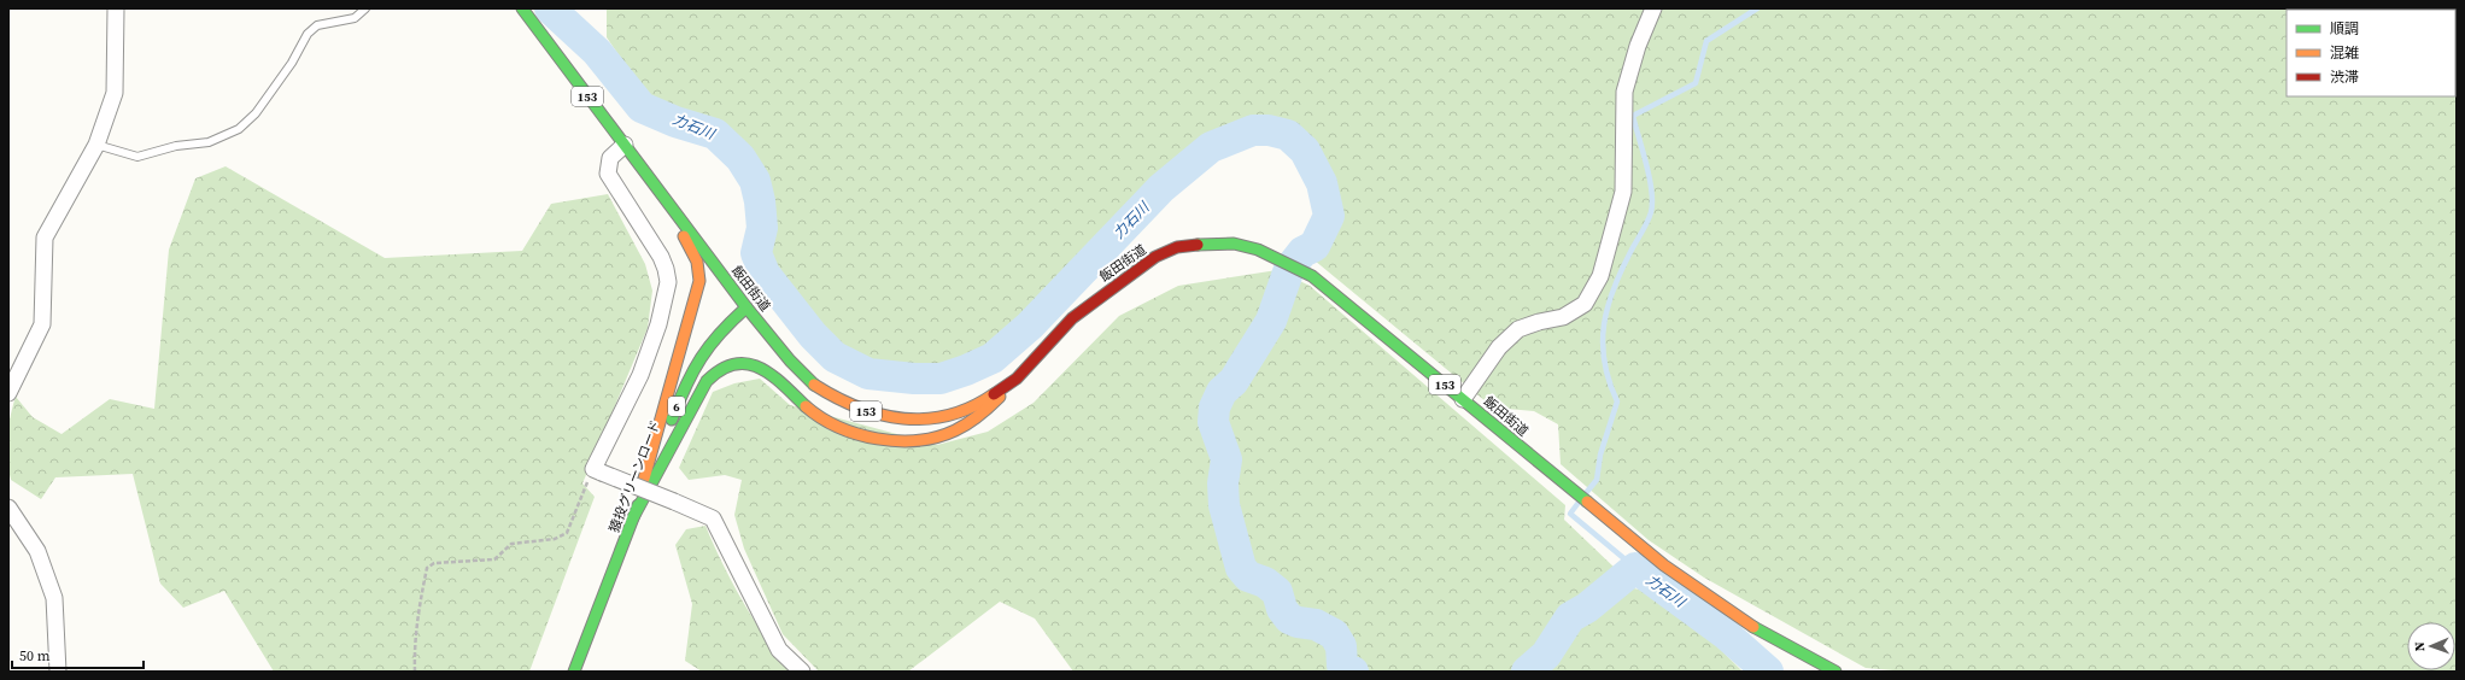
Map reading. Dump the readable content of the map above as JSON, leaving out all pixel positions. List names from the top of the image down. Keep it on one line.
{"streets":{"main road":["153","飯田街道","6","猿投グリーンロード"]},"crossings":[["飯田街道","猿投グリーンロード"]],"water":["力石川"],"legend":["順調","混雑","渋滞"],"scale_bar":"50 m","north":"left"}
